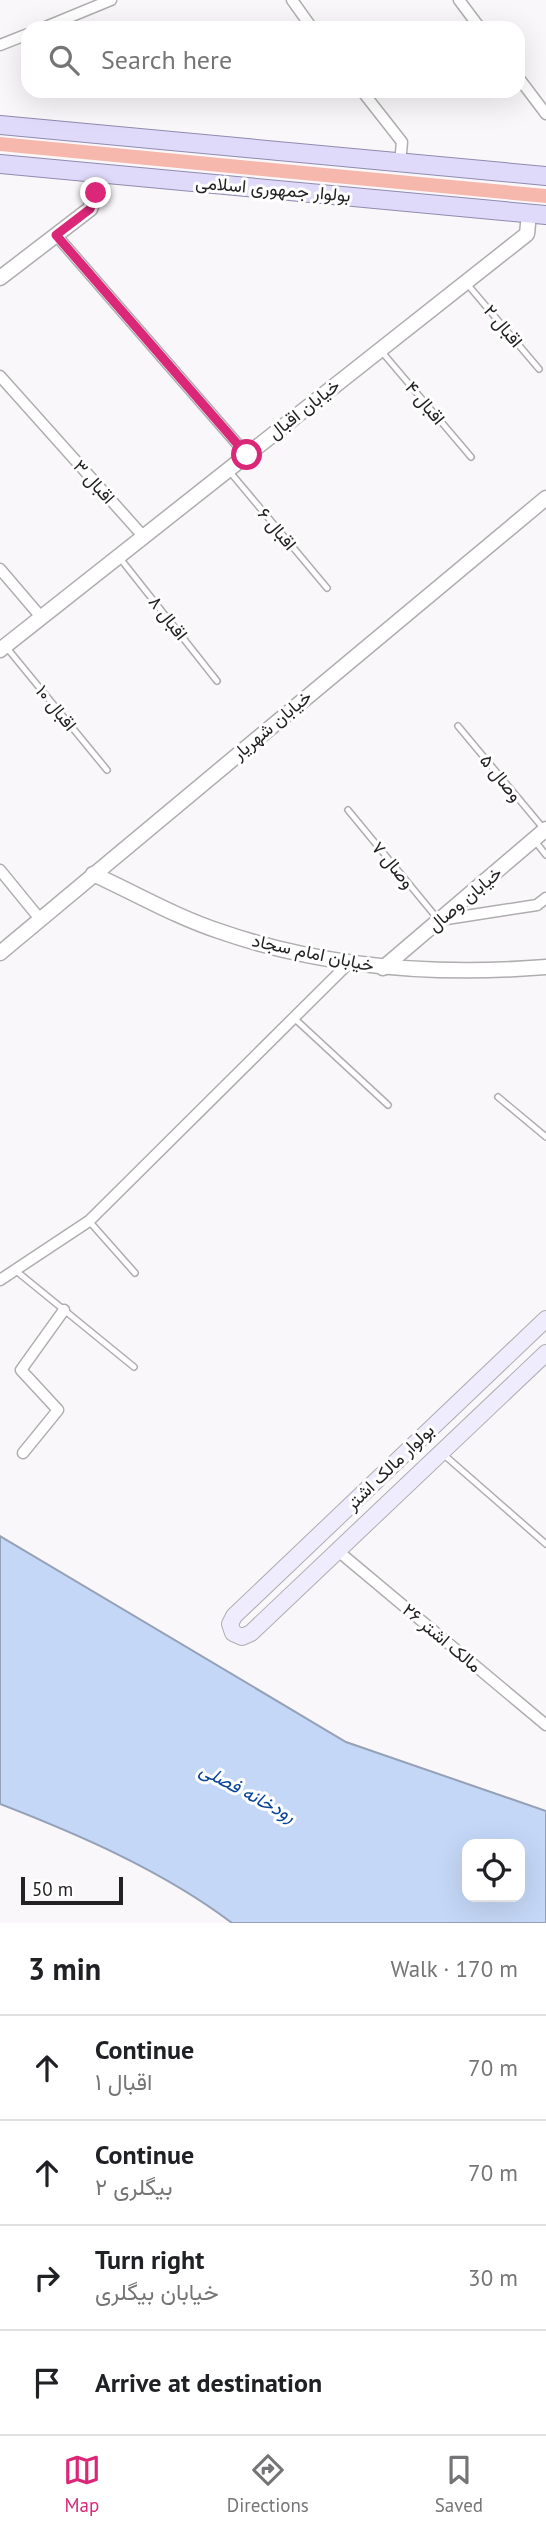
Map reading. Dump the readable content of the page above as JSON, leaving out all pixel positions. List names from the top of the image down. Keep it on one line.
{"streets":{"main road":["بولوار جمهوری اسلامی","بولوار مالک اشتر"],"street":["خیابان اقبال","اقبال ۳","خیابان شهریار","خیابان وصال","خیابان امام سجاد","مالک اشتر ۲۶"],"lane":["اقبال ۲","اقبال ۴","اقبال ۶","اقبال ۸","اقبال ۱۰","وصال ۵","وصال ۷"]},"crossings":[["بولوار جمهوری اسلامی","خیابان اقبال"],["اقبال ۲","خیابان اقبال"],["اقبال ۴","خیابان اقبال"],["خیابان اقبال","اقبال ۳"],["خیابان اقبال","اقبال ۶"],["خیابان اقبال","اقبال ۸"],["خیابان اقبال","اقبال ۱۰"],["خیابان شهریار","خیابان امام سجاد"],["وصال ۵","خیابان وصال"],["وصال ۷","خیابان وصال"],["خیابان وصال","خیابان امام سجاد"],["بولوار مالک اشتر","مالک اشتر ۲۶"]],"water":["رودخانه فصلی"],"scale_bar":"50 m","page":{"search":"Search here","scale":"50 m","heading":["3 min","Walk · 170 m"],"list":[["Continue","اقبال ۱","70 m"],["Continue","بیگلری ۲","70 m"],["Turn right","خیابان بیگلری","30 m"],"Arrive at destination"],"nav":["Map","Directions","Saved"]}}
